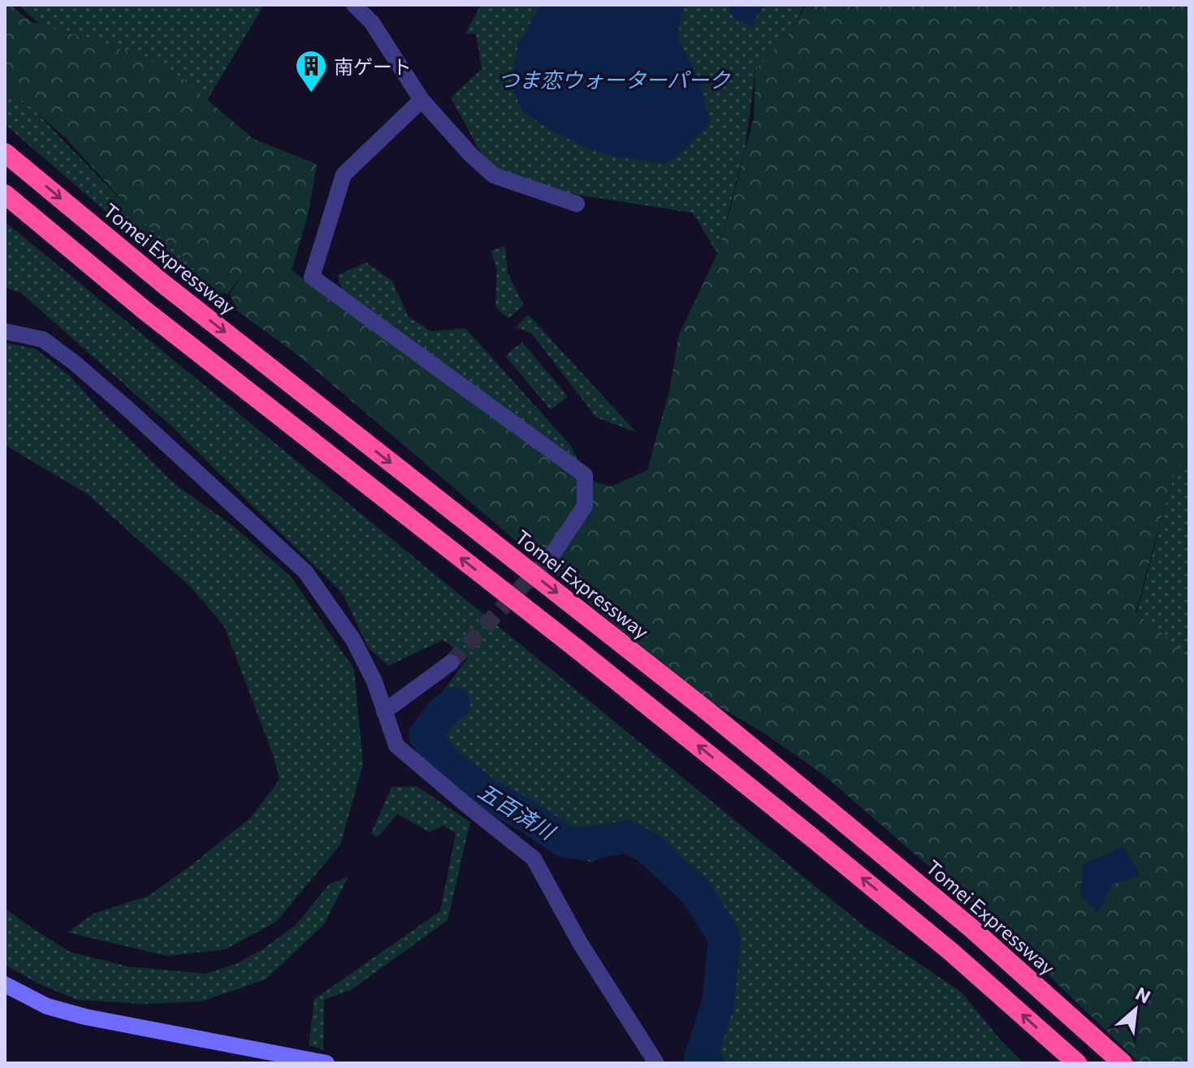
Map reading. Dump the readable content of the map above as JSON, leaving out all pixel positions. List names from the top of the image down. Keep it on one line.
{"streets":{"highway":["Tomei Expressway"]},"water":["つま恋ウォーターパーク","五百済川"],"places":{"building":["南ゲート"]},"north":"top right"}
